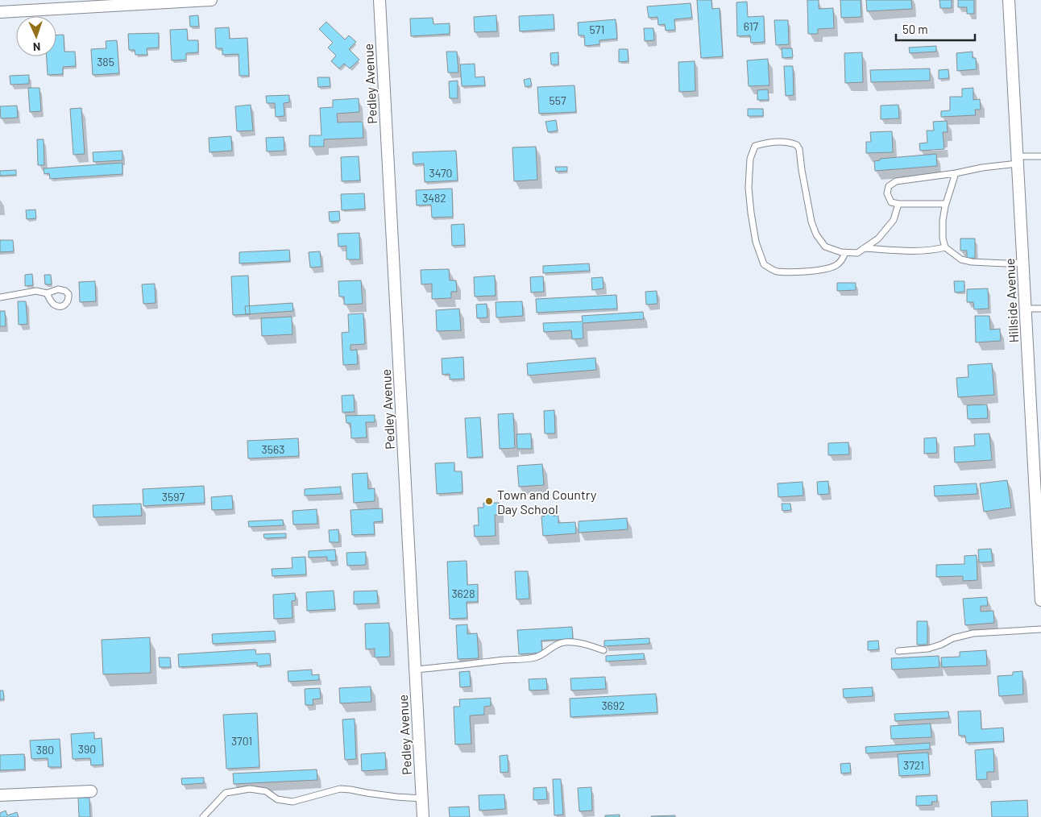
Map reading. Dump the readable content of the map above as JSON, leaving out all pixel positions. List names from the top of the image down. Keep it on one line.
{"streets":{"street":["Pedley Avenue","Hillside Avenue"]},"places":["Town and Country Day School"],"house_numbers":["617","571","385","557","3470","3482","3563","3597","3628","3692","3701","390","380","3721"],"scale_bar":"50 m","north":"bottom"}
